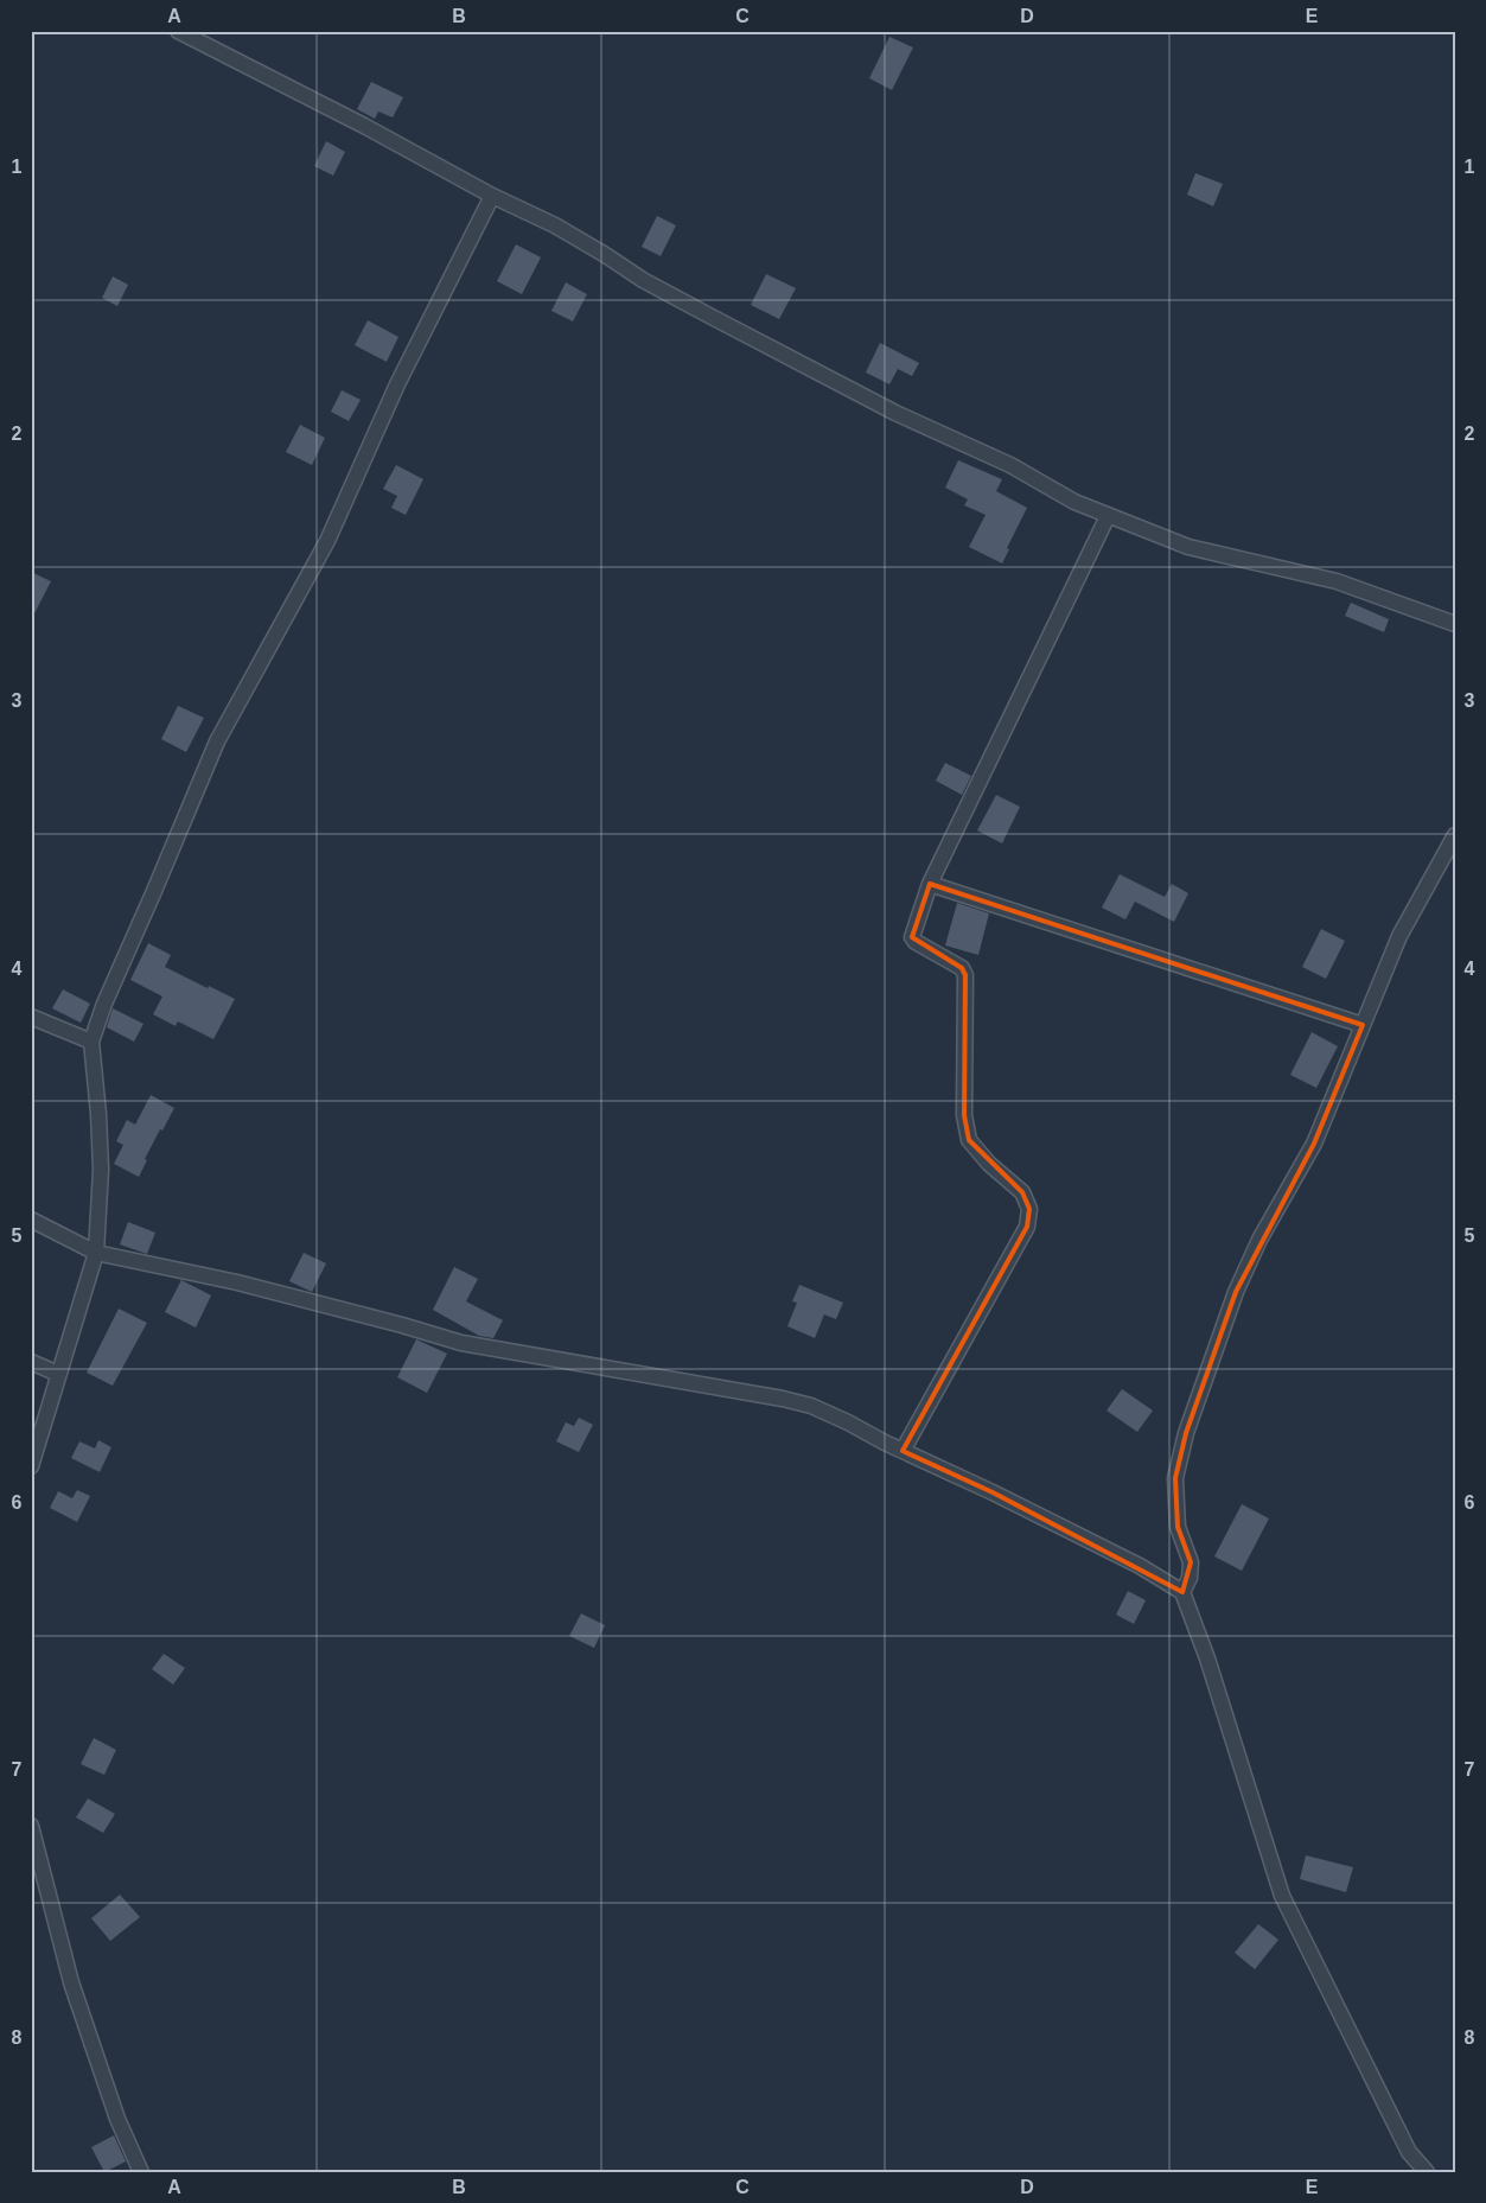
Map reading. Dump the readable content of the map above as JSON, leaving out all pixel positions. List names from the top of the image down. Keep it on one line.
{"grid":{"columns":["A","B","C","D","E"],"rows":["1","2","3","4","5","6","7","8"]}}
